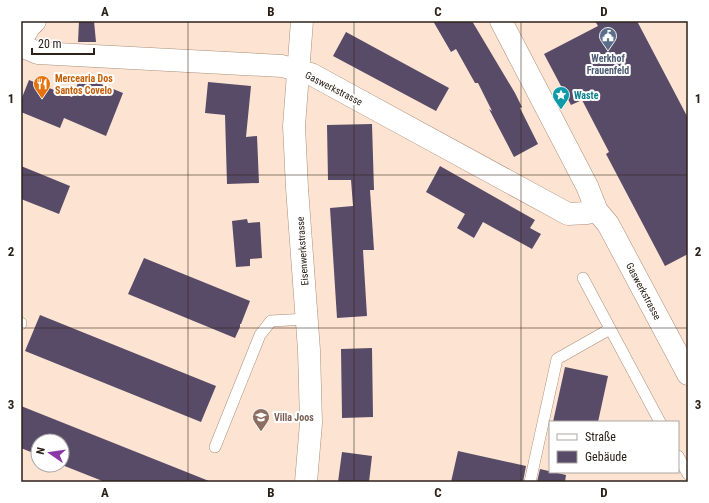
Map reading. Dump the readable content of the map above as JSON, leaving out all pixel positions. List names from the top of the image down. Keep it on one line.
{"streets":{"street":["Gaswerkstrasse","Eisenwerkstrasse"]},"crossings":[["Gaswerkstrasse","Eisenwerkstrasse"]],"places":{"public building":["Werkhof Frauenfeld"],"restaurant":["Mercearia Dos Santos Covelo"],"place":["Waste"],"school or university":["Villa Joos"]},"legend":["Straße","Gebäude"],"scale_bar":"20 m","north":"left","grid":{"columns":["A","B","C","D"],"rows":["1","2","3"]}}
